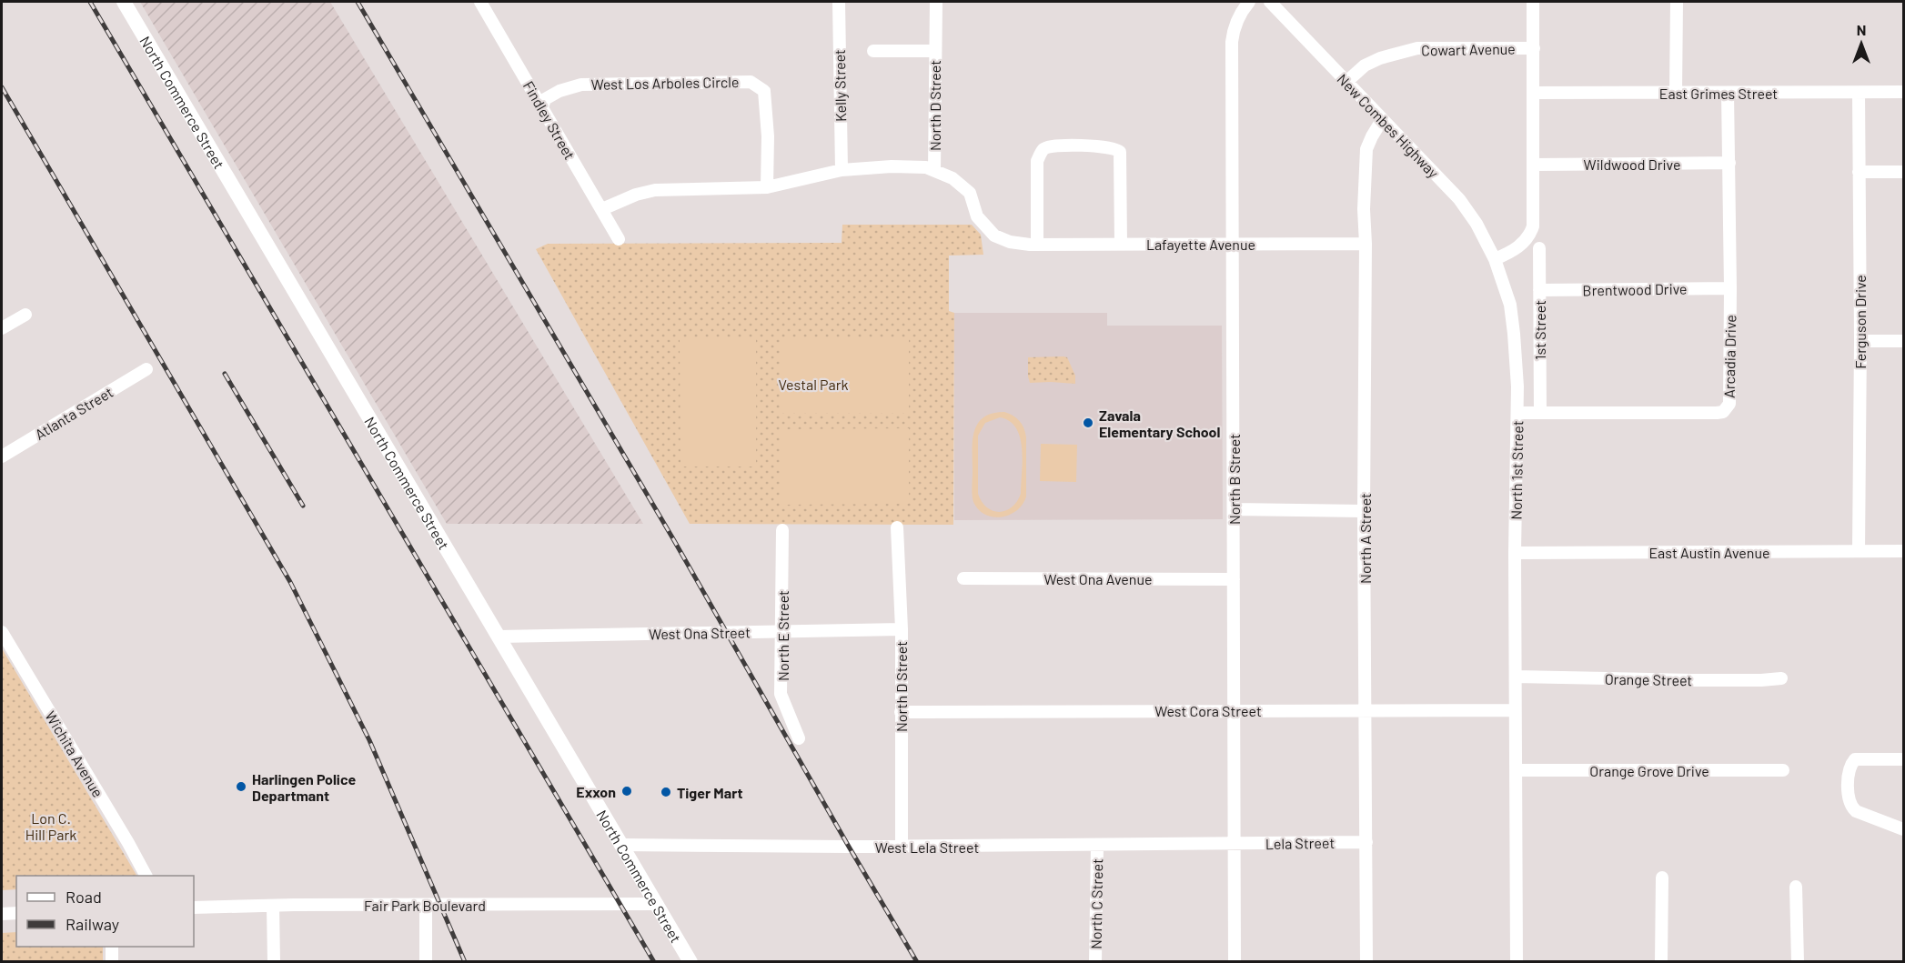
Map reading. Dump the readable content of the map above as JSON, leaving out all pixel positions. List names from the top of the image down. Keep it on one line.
{"streets":{"main road":["North Commerce Street"],"street":["Cowart Avenue","West Los Arboles Circle","Kelly Street","East Grimes Street","North D Street","Findley Street","New Combes Highway","Wildwood Drive","Lafayette Avenue","Brentwood Drive","Ferguson Drive","1st Street","Arcadia Drive","Atlanta Street","North 1st Street","North B Street","North A Street","East Austin Avenue","West Ona Avenue","West Ona Street","North E Street","Orange Street","West Cora Street","Wichita Avenue","Orange Grove Drive","Lela Street","West Lela Street","North C Street","Fair Park Boulevard"]},"crossings":[["Cowart Avenue","New Combes Highway"],["West Los Arboles Circle","Findley Street"],["East Grimes Street","Ferguson Drive"],["East Grimes Street","Arcadia Drive"],["North Commerce Street","West Ona Street"],["North Commerce Street","West Lela Street"],["North Commerce Street","Fair Park Boulevard"],["North D Street","Lafayette Avenue"],["North D Street","West Ona Street"],["North D Street","West Cora Street"],["North D Street","West Lela Street"],["New Combes Highway","North 1st Street"],["New Combes Highway","North A Street"],["Wildwood Drive","Arcadia Drive"],["Lafayette Avenue","North B Street"],["Lafayette Avenue","North A Street"],["Brentwood Drive","1st Street"],["Brentwood Drive","Arcadia Drive"],["Ferguson Drive","East Austin Avenue"],["1st Street","Arcadia Drive"],["Arcadia Drive","North 1st Street"],["North 1st Street","East Austin Avenue"],["North 1st Street","Orange Street"],["North 1st Street","West Cora Street"],["North 1st Street","Orange Grove Drive"],["North B Street","West Ona Avenue"],["North B Street","West Cora Street"],["North B Street","Lela Street"],["North B Street","West Lela Street"],["North A Street","West Cora Street"],["North A Street","Lela Street"],["West Ona Street","North E Street"],["Lela Street","West Lela Street"],["West Lela Street","North C Street"]],"parks":["Vestal Park","Lon C. Hill Park"],"places":["Zavala Elementary School","Harlingen Police Departmant","Exxon","Tiger Mart"],"legend":["Road","Railway"],"north":"top"}
